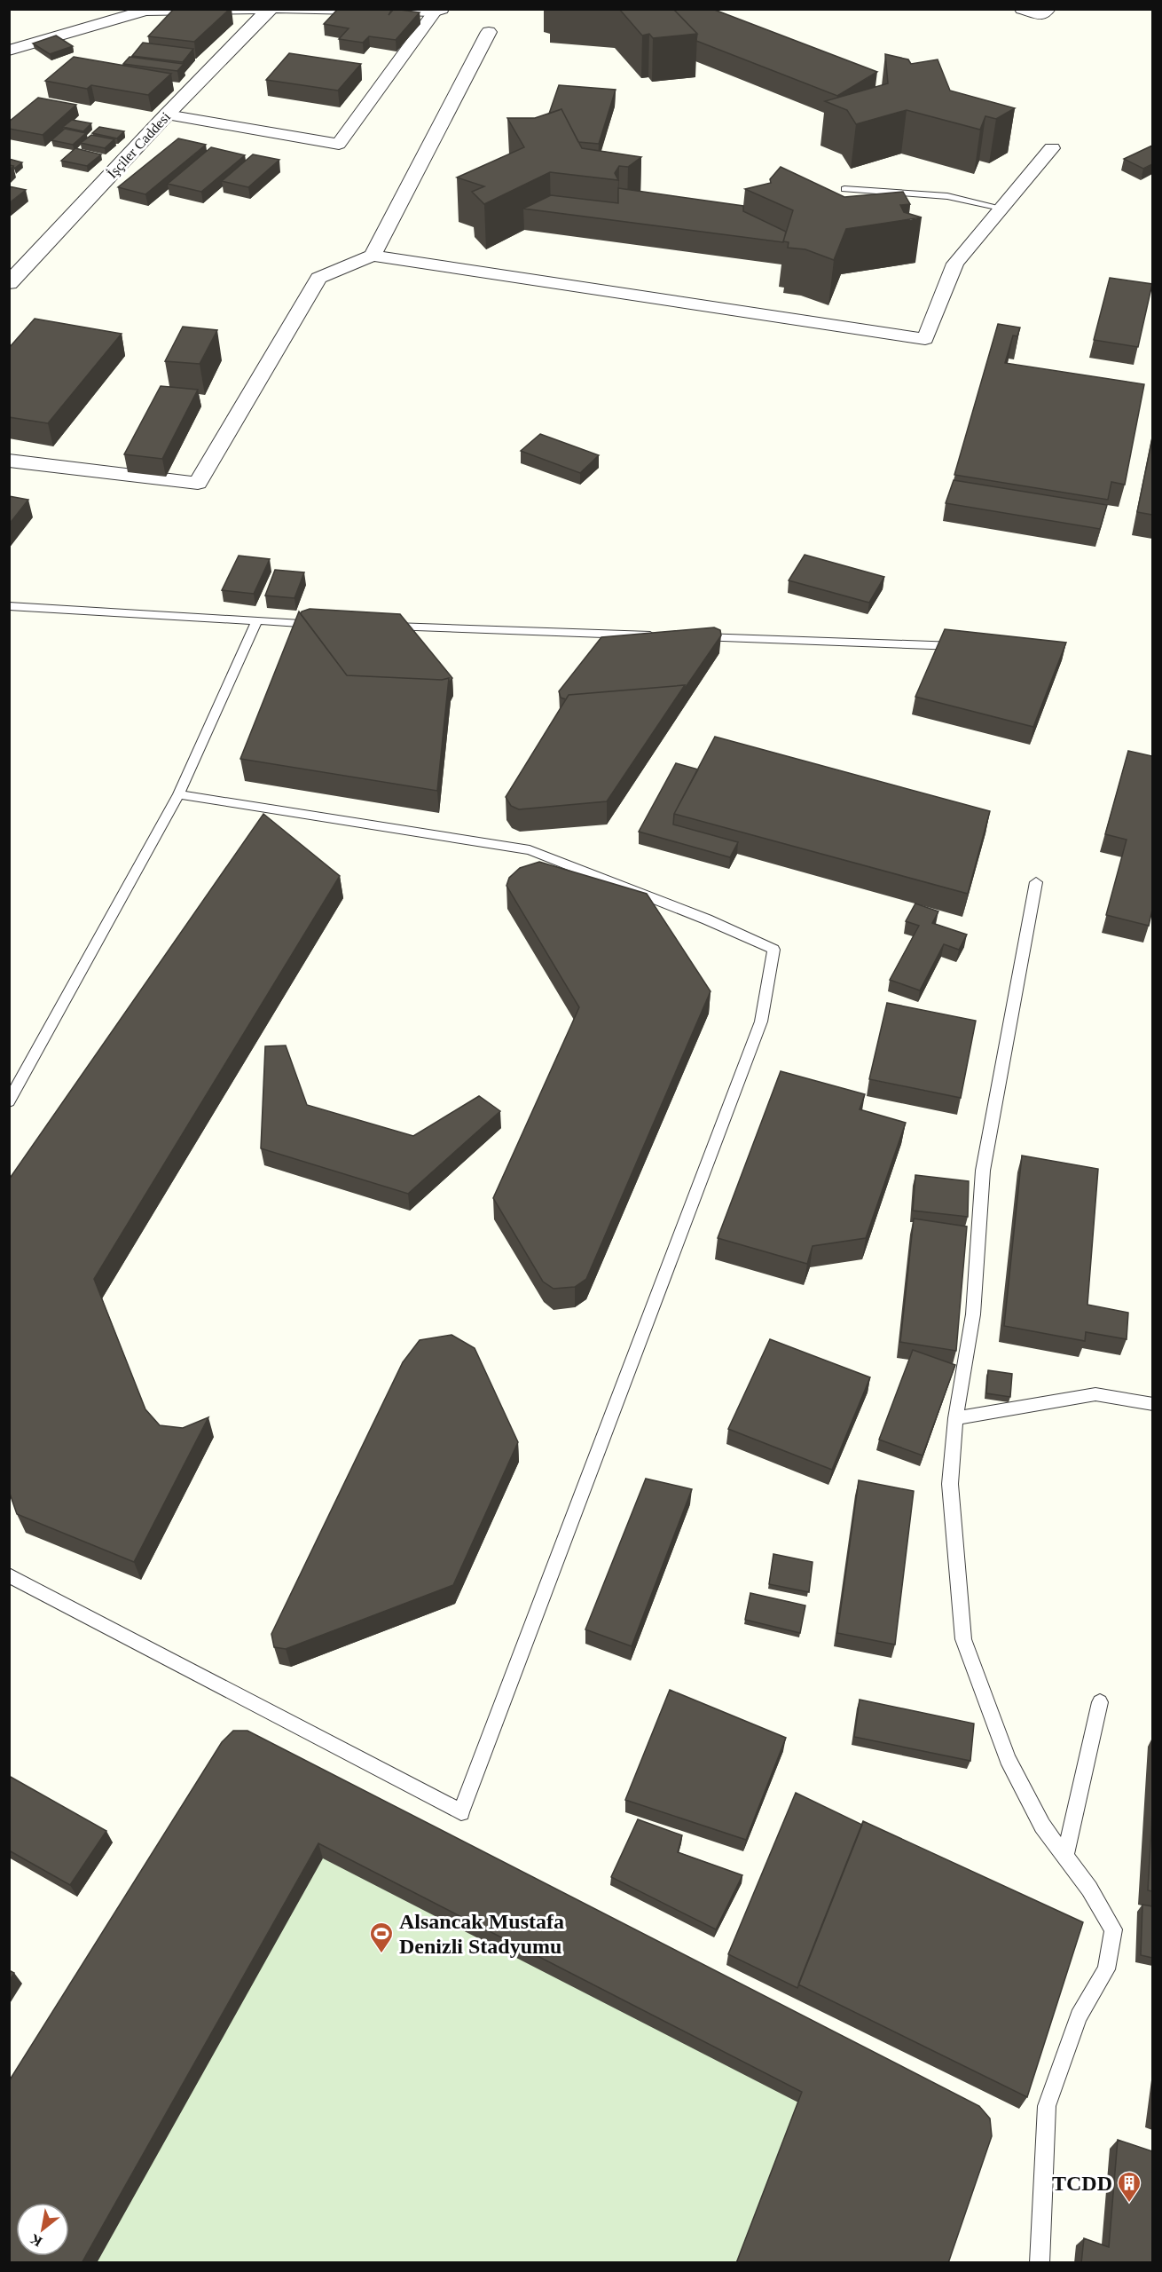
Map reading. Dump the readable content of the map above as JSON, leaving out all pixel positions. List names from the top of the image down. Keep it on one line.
{"streets":{"street":["İşçiler Caddesi"]},"places":{"sports":["Alsancak Mustafa Denizli Stadyumu"],"building":["TCDD"]},"north":"bottom left"}
